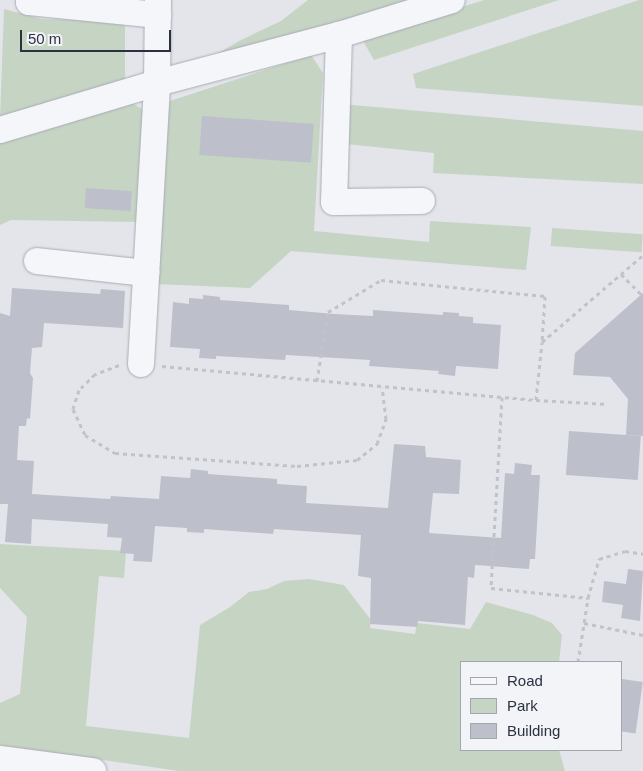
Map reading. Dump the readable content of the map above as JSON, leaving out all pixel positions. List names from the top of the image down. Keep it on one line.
{"legend":["Road","Park","Building"],"scale_bar":"50 m"}
